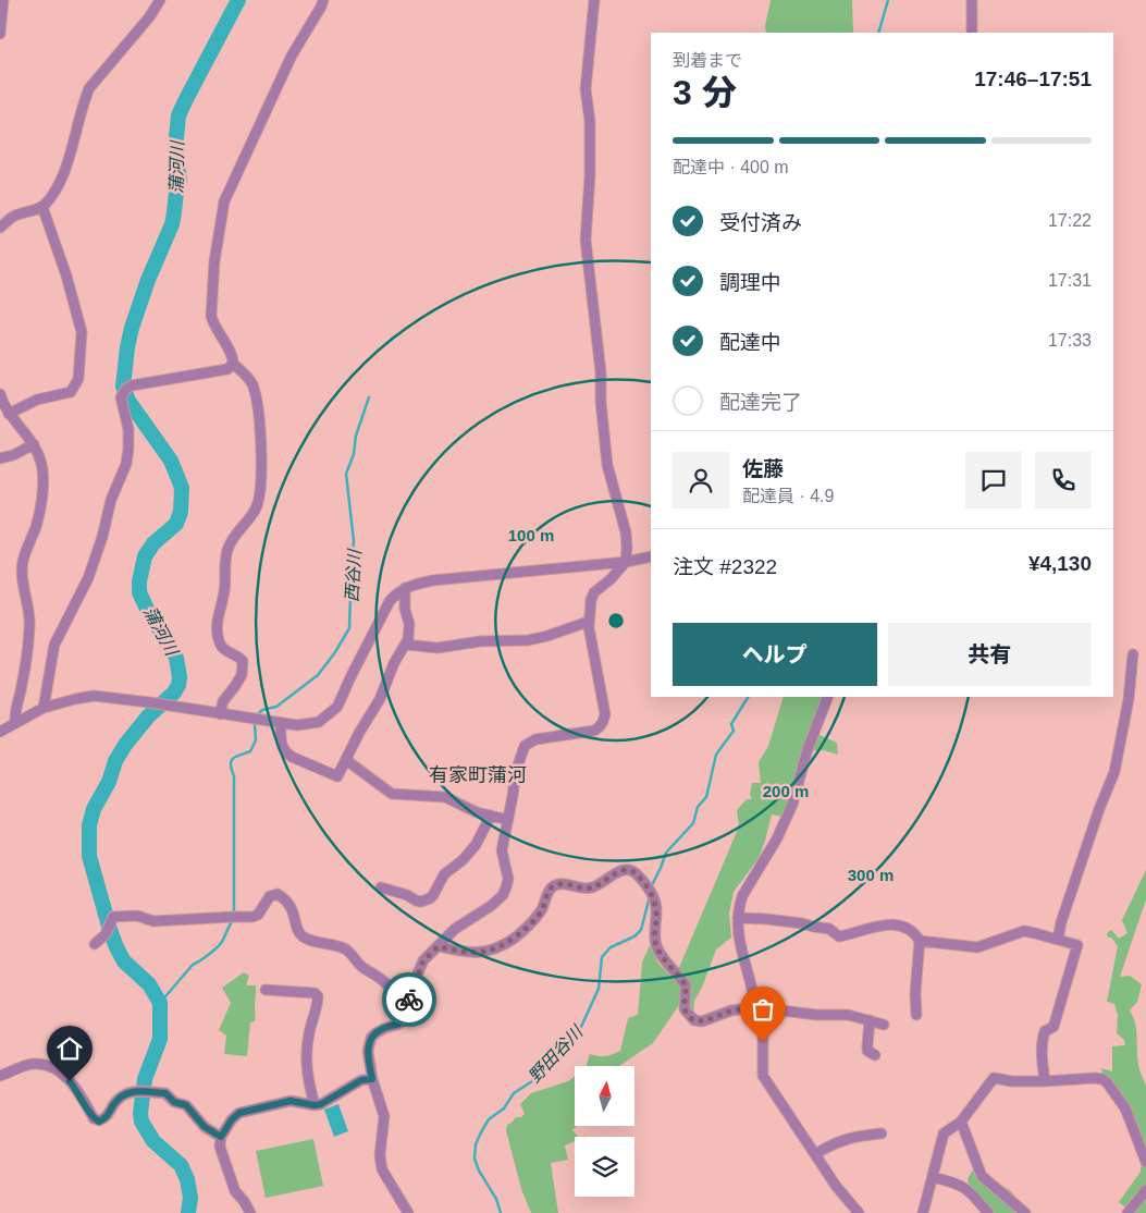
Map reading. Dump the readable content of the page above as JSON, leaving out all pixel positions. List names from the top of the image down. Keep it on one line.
{"districts":["有家町蒲河"],"water":["蒲河川","西谷川","野田谷川"],"north":"top","page":{"heading":["3 分","到着まで","17:46–17:51"],"panel":["佐藤","配達員 · 4.9","注文 #2322","¥4,130"],"bar":"配達中 · 400 m","list":[["受付済み","17:22"],["調理中","17:31"],["配達中","17:33"],"配達完了"],"buttons":["ヘルプ","共有"]},"rings":["100 m","200 m","300 m"]}
